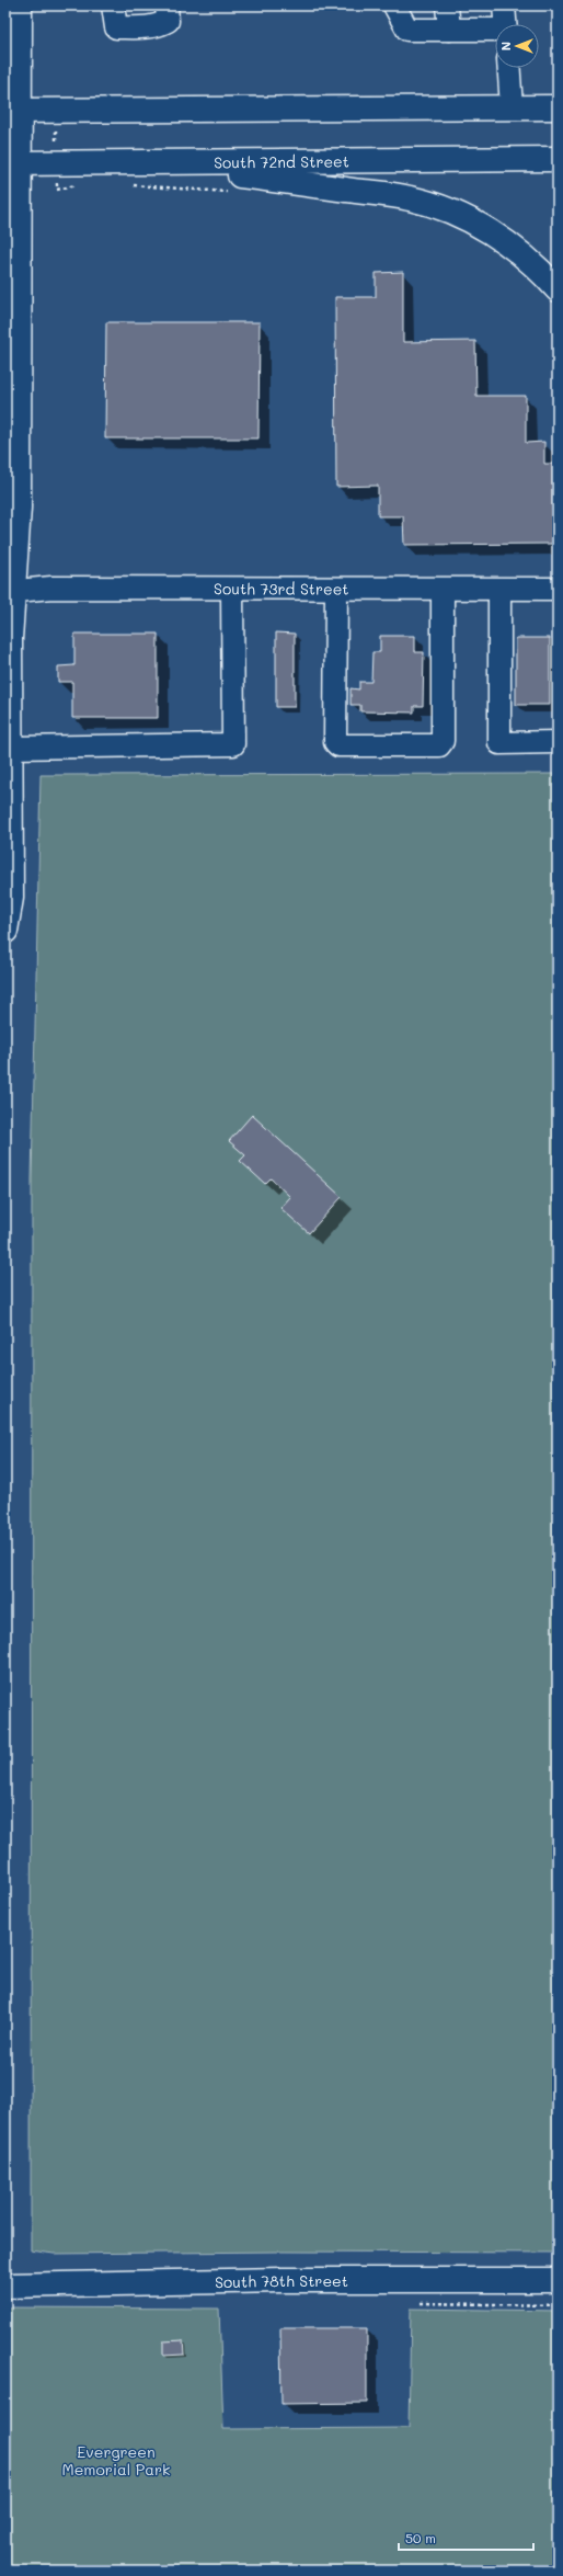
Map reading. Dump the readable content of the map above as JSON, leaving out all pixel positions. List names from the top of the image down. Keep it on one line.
{"streets":{"main road":["South 72nd Street","South 78th Street"],"street":["South 73rd Street"]},"parks":["Evergreen Memorial Park"],"scale_bar":"50 m","north":"left"}
